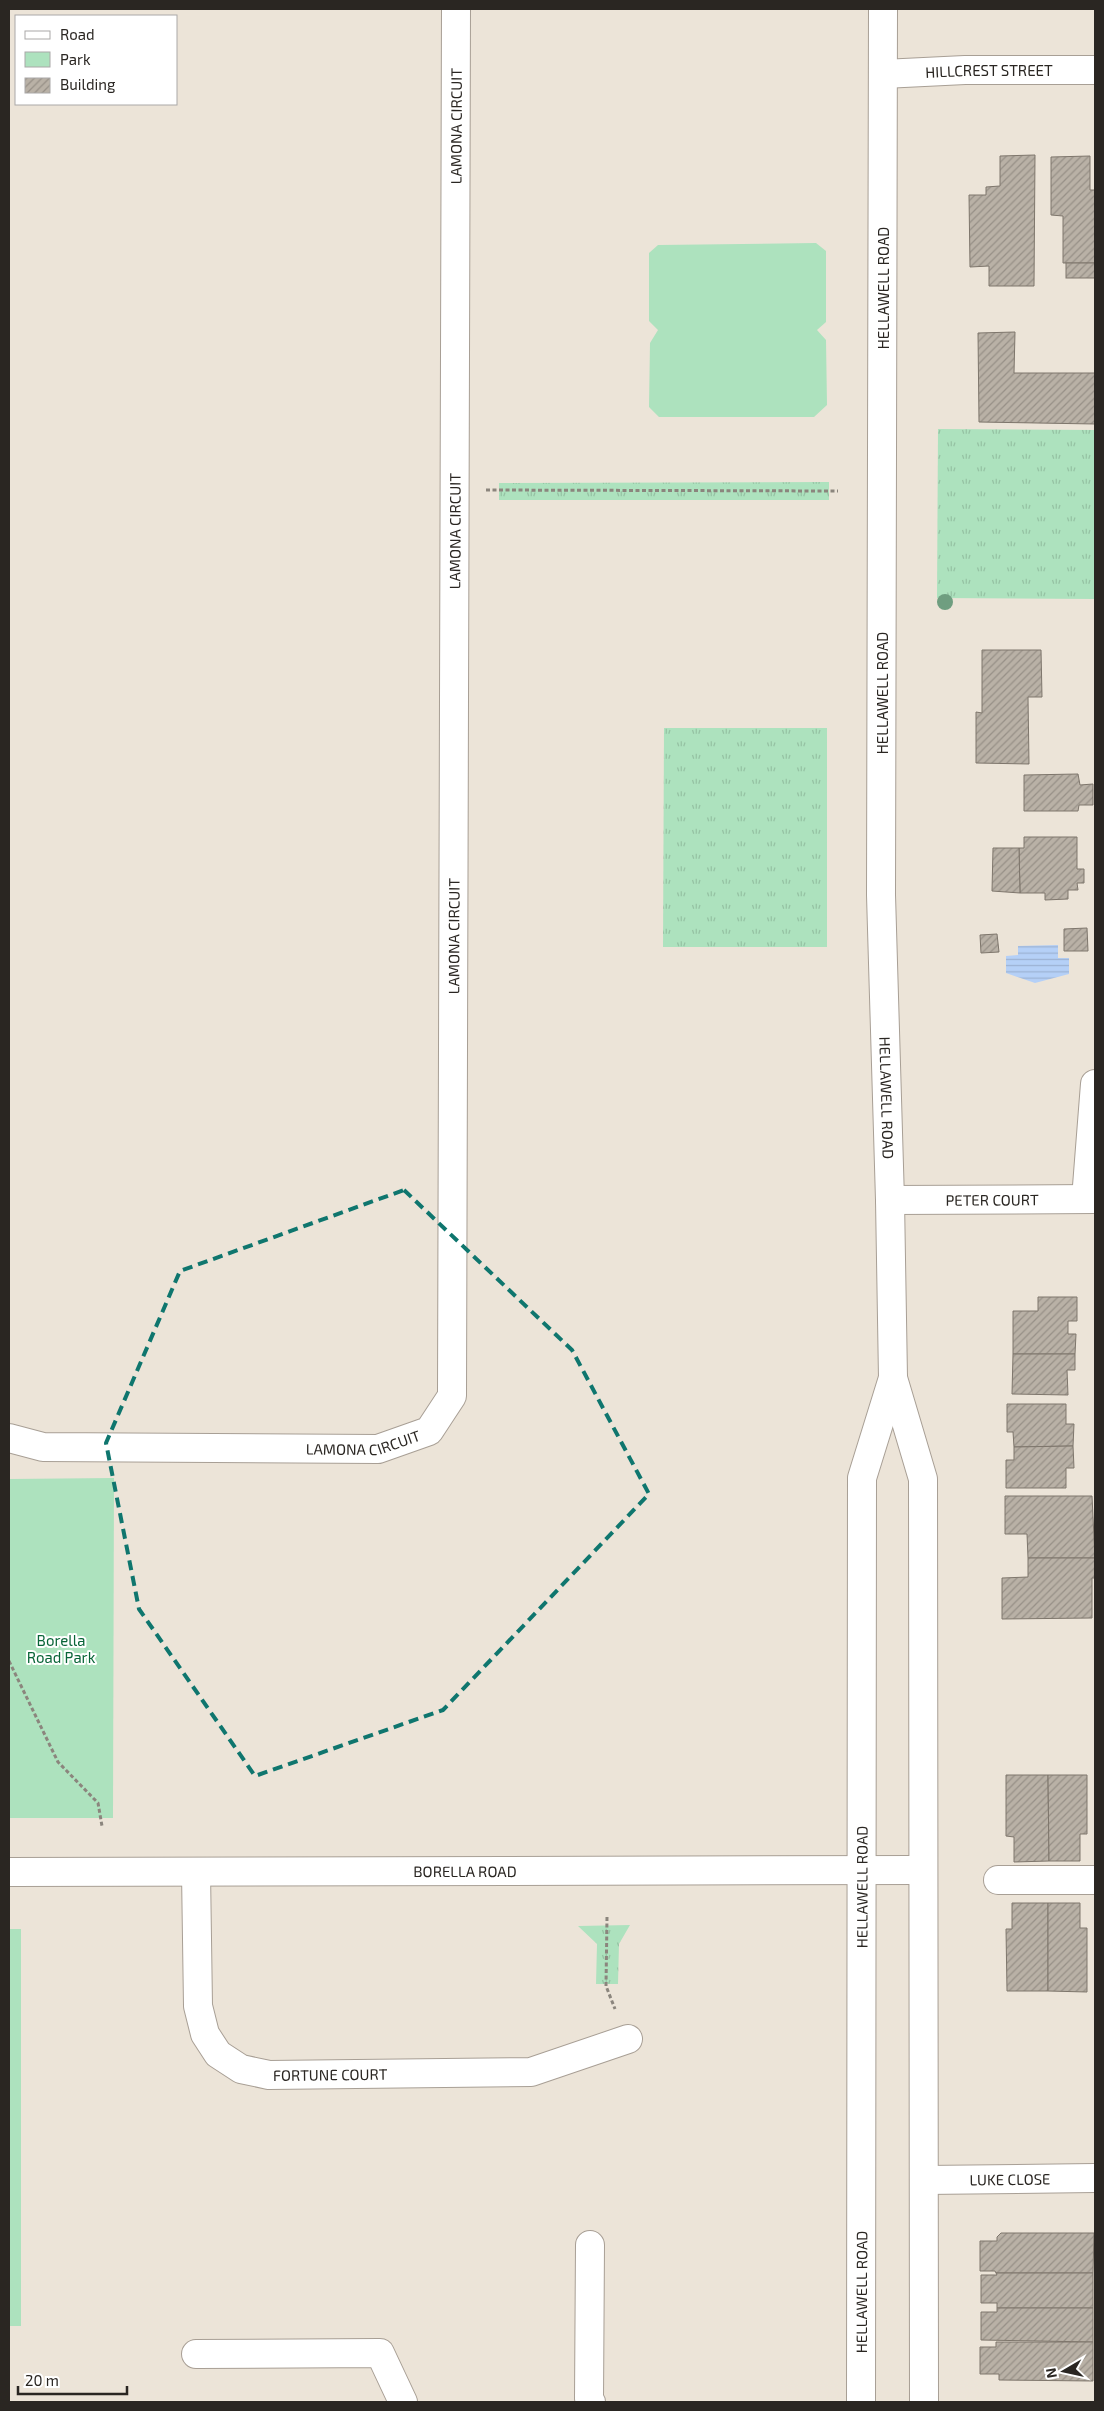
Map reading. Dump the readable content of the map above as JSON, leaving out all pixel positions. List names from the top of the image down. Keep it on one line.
{"streets":{"street":["HILLCREST STREET","LAMONA CIRCUIT","HELLAWELL ROAD","PETER COURT","BORELLA ROAD","FORTUNE COURT","LUKE CLOSE"]},"crossings":[["HILLCREST STREET","HELLAWELL ROAD"],["HELLAWELL ROAD","PETER COURT"],["HELLAWELL ROAD","BORELLA ROAD"],["HELLAWELL ROAD","LUKE CLOSE"],["BORELLA ROAD","FORTUNE COURT"]],"parks":["Borella Road Park"],"legend":["Road","Park","Building"],"scale_bar":"20 m","north":"left"}
